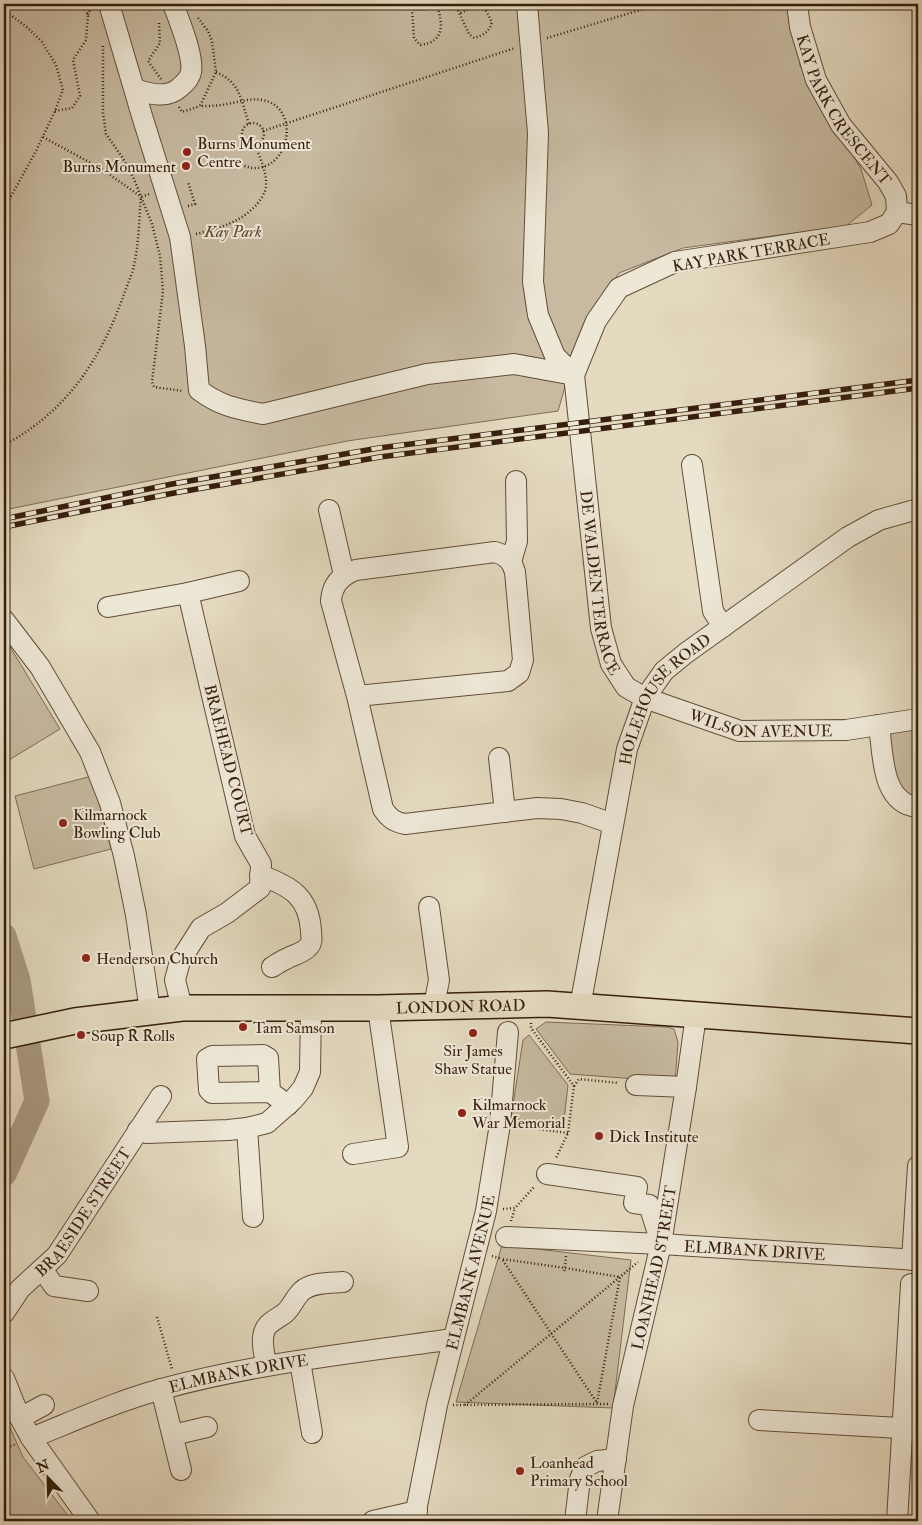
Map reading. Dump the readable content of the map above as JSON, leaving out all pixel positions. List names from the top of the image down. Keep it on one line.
{"streets":{"main road":["LONDON ROAD"],"street":["KAY PARK CRESCENT","KAY PARK TERRACE","DE WALDEN TERRACE","HOLEHOUSE ROAD","WILSON AVENUE","BRAEHEAD COURT","BRAESIDE STREET","ELMBANK DRIVE","LOANHEAD STREET","ELMBANK AVENUE"]},"crossings":[["KAY PARK CRESCENT","KAY PARK TERRACE"],["KAY PARK TERRACE","DE WALDEN TERRACE"],["DE WALDEN TERRACE","HOLEHOUSE ROAD"],["DE WALDEN TERRACE","WILSON AVENUE"],["HOLEHOUSE ROAD","WILSON AVENUE"],["HOLEHOUSE ROAD","LONDON ROAD"],["LONDON ROAD","BRAESIDE STREET"],["LONDON ROAD","LOANHEAD STREET"],["ELMBANK DRIVE","LOANHEAD STREET"],["ELMBANK DRIVE","ELMBANK AVENUE"]],"parks":["Kay Park"],"places":["Burns Monument Centre","Burns Monument","Kilmarnock Bowling Club","Henderson Church","Tam Samson","Sir James Shaw Statue","Soup R Rolls","Kilmarnock War Memorial","Dick Institute","Loanhead Primary School"],"north":"top left"}
